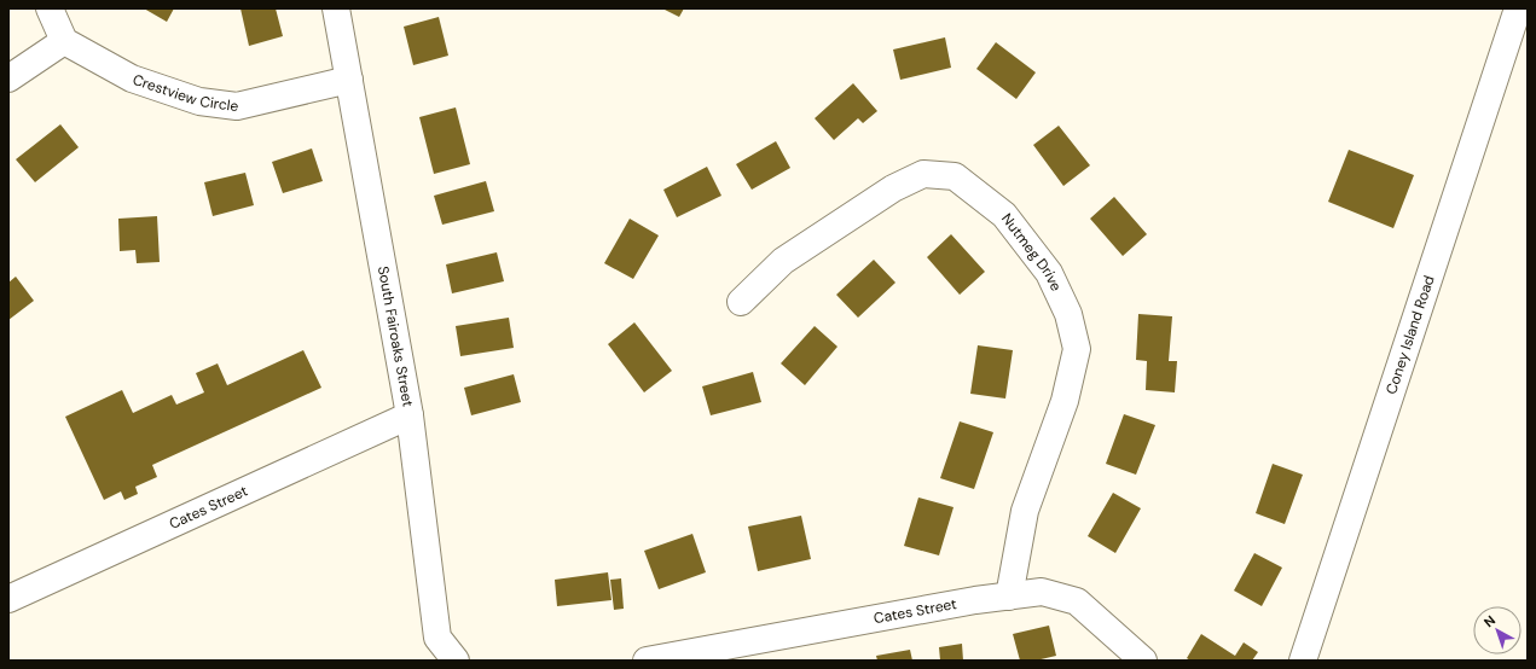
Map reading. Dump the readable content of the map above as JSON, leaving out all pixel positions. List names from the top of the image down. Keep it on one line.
{"streets":{"street":["Crestview Circle","Nutmeg Drive","Coney Island Road","South Fairoaks Street","Cates Street"]},"crossings":[["Crestview Circle","South Fairoaks Street"],["Nutmeg Drive","Cates Street"],["South Fairoaks Street","Cates Street"]],"north":"top left"}
